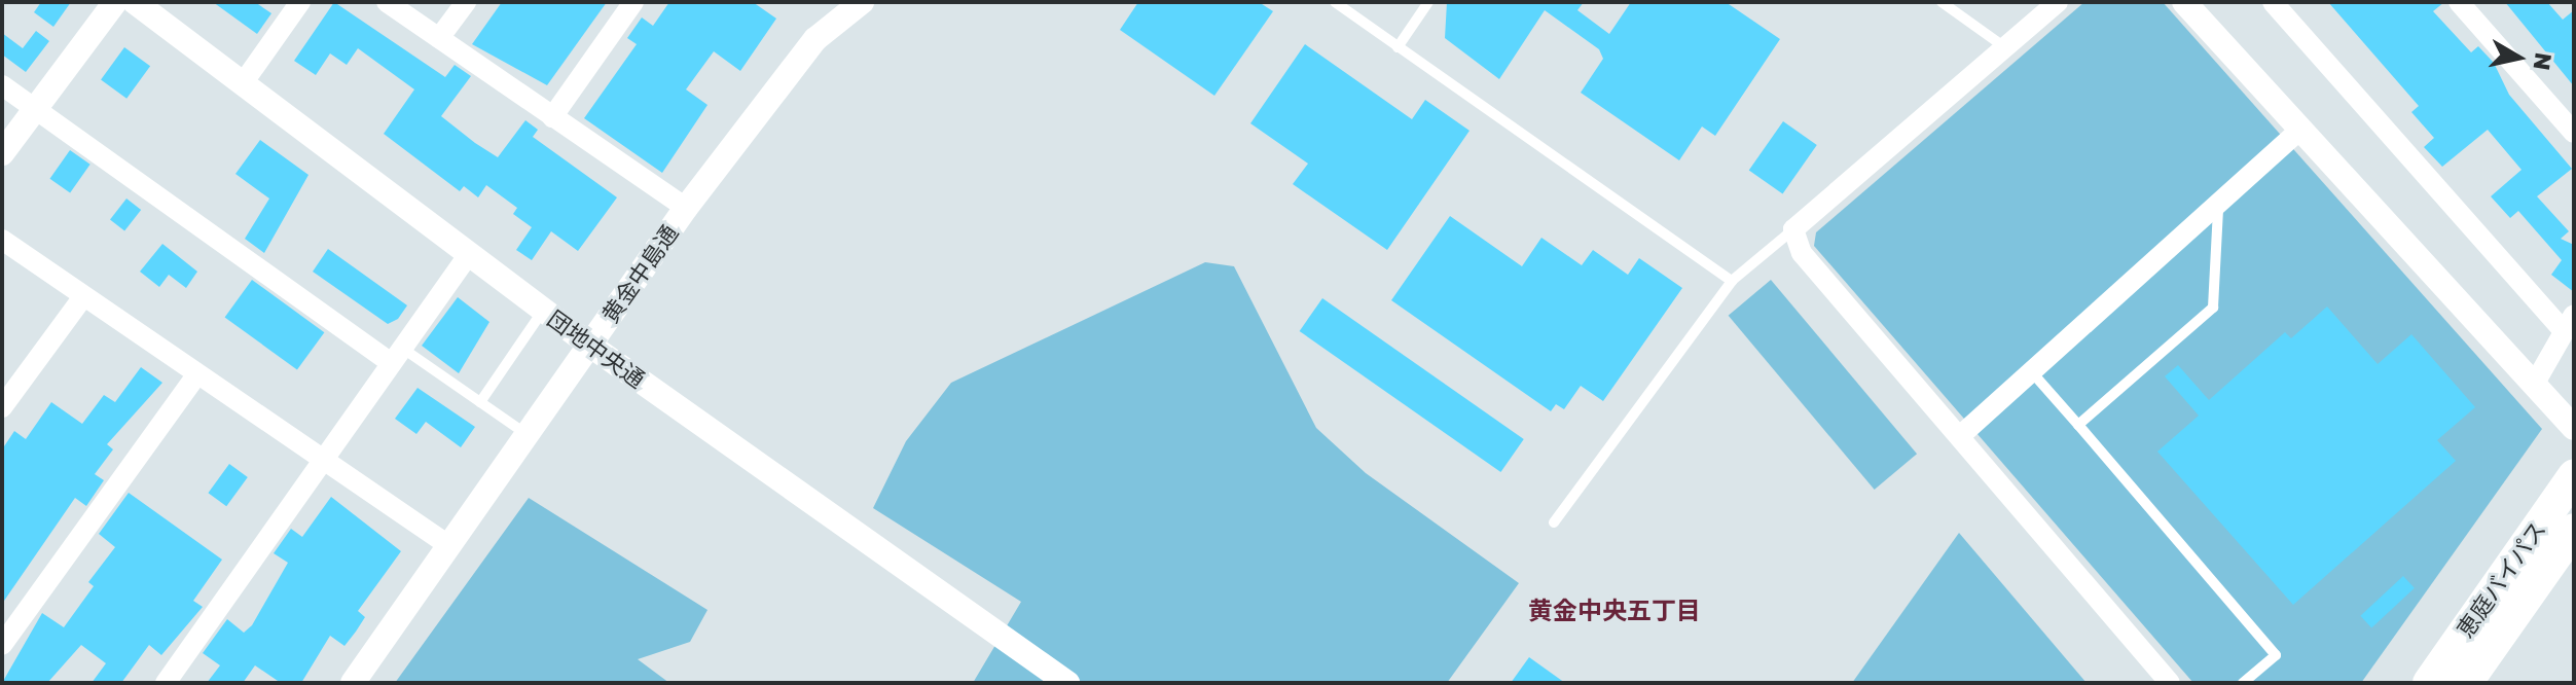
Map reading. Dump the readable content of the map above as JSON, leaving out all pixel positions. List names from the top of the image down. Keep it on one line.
{"streets":{"highway":["恵庭バイパス"],"street":["黄金中島通","団地中央通"]},"crossings":[["黄金中島通","団地中央通"]],"districts":["黄金中央五丁目"],"north":"right"}
